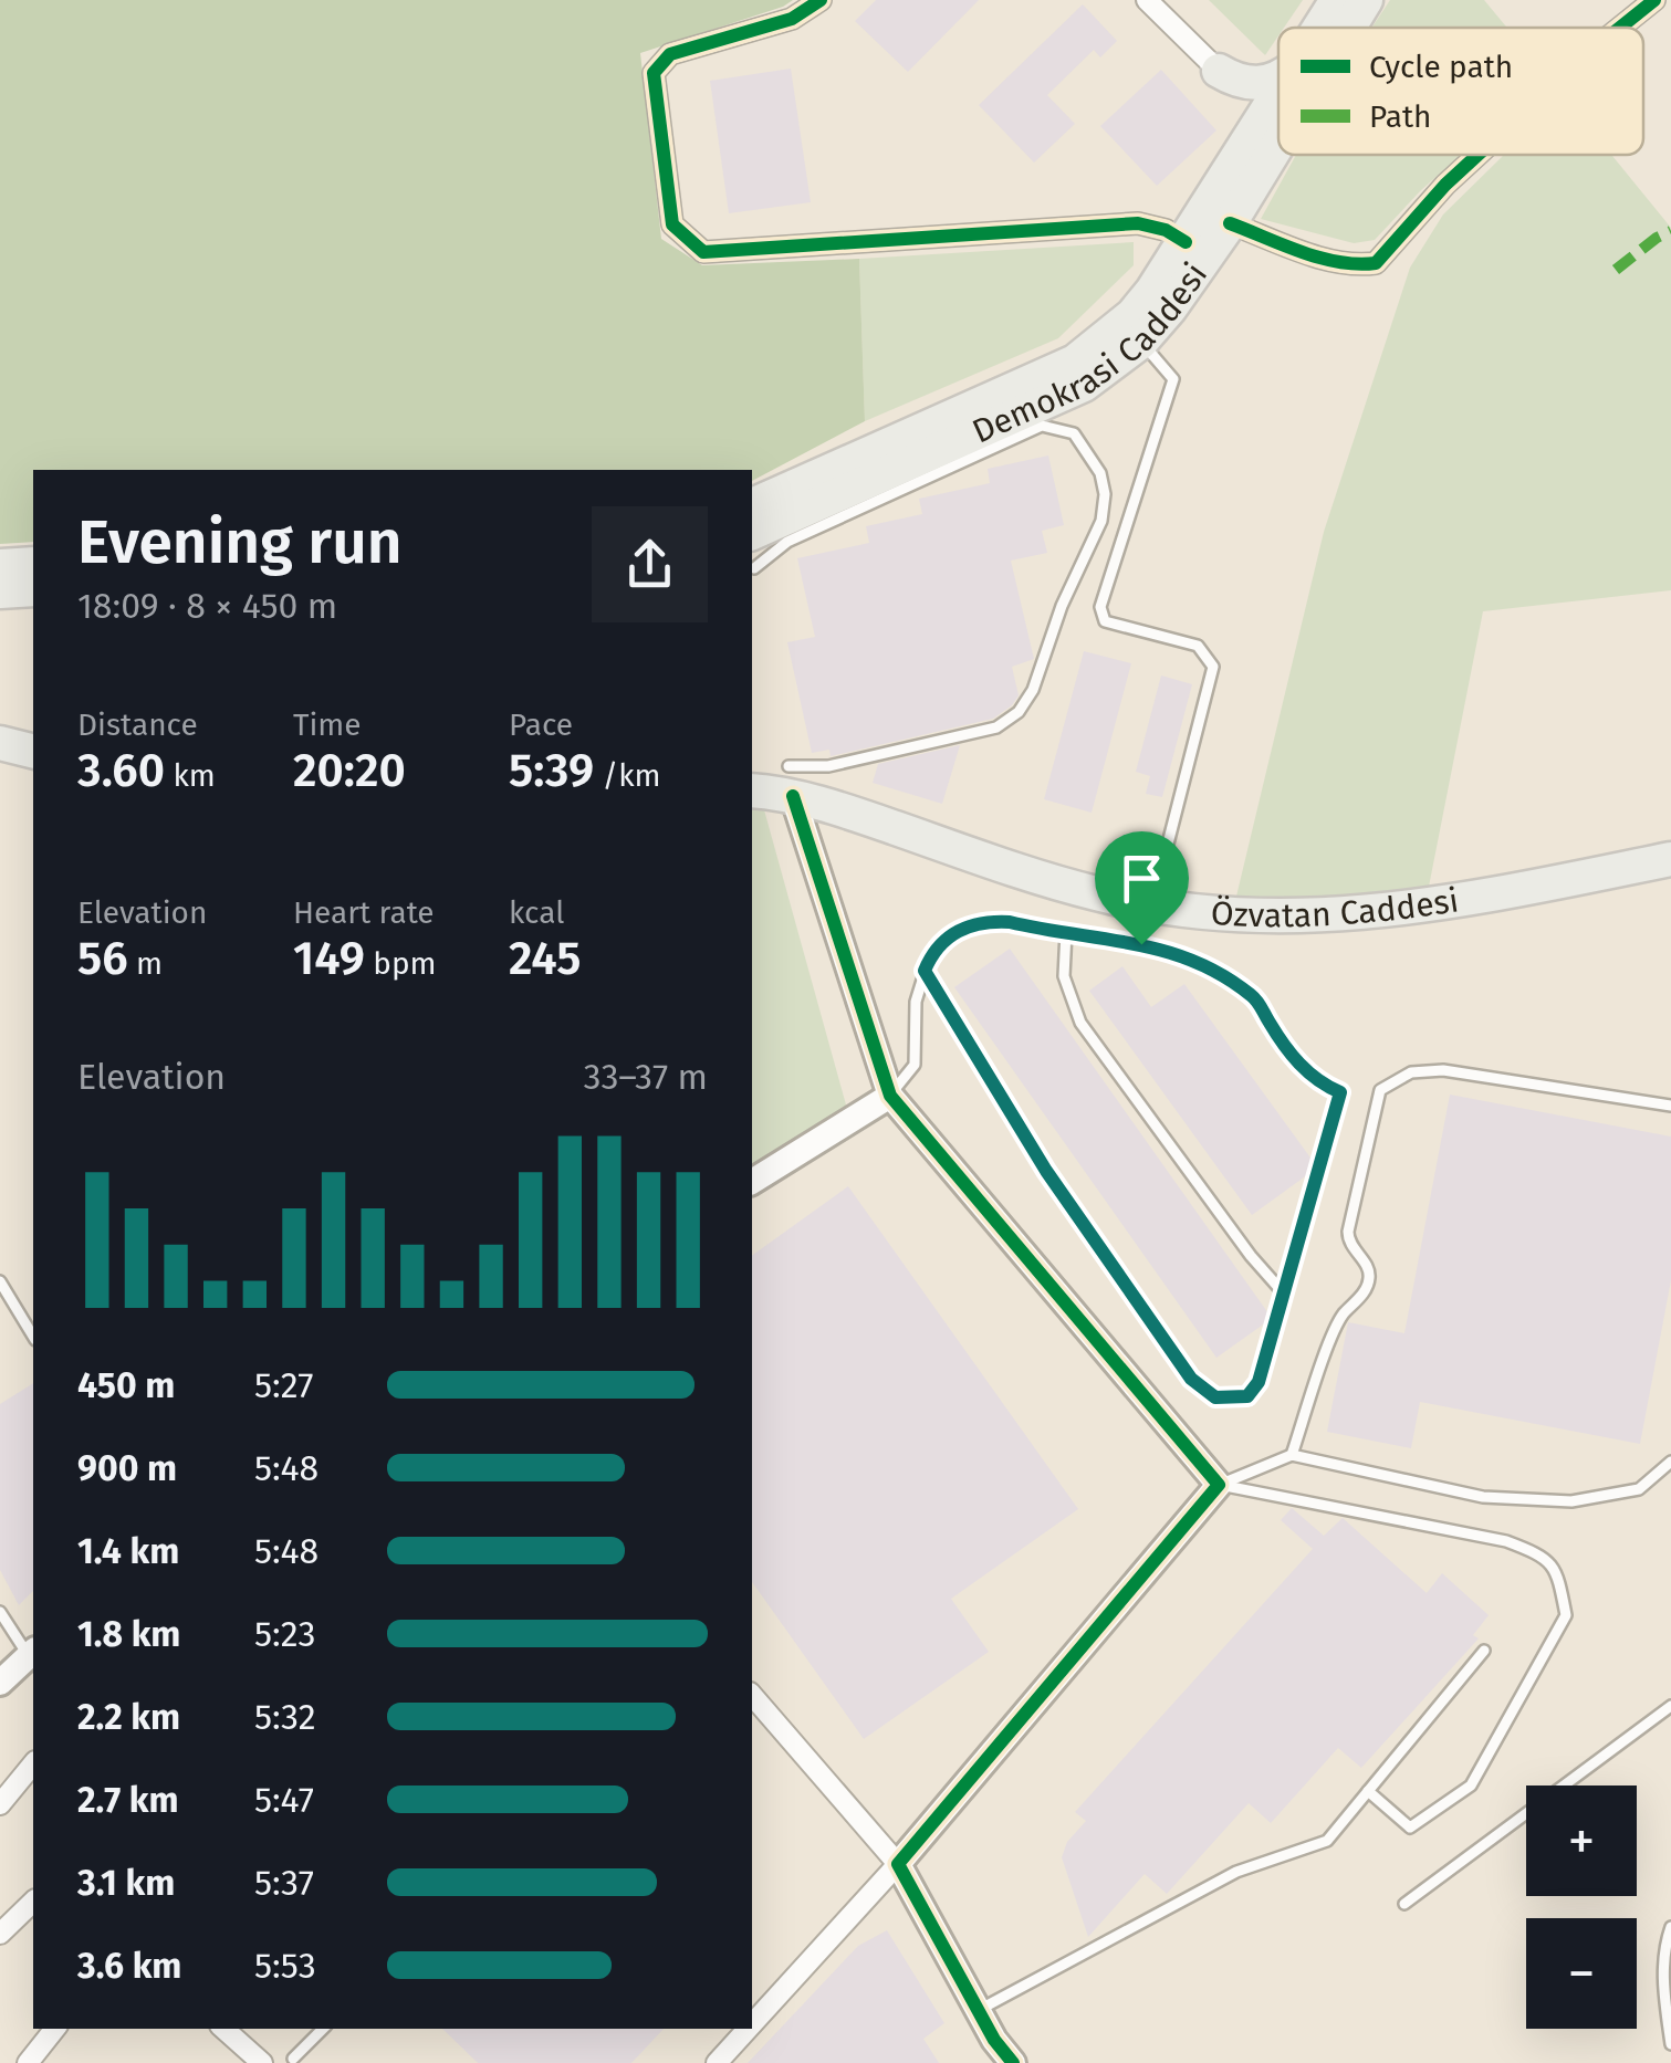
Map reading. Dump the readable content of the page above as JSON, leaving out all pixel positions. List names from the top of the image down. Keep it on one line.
{"streets":{"main road":["Demokrasi Caddesi","Özvatan Caddesi"]},"legend":["Cycle path","Path"],"page":{"heading":["Evening run","18:09 · 8 × 450 m"],"stats":[["Distance","3.60 km"],["Time","20:20"],["Pace","5:39 /km"],["Elevation","56 m"],["Heart rate","149 bpm"],["kcal","245"]],"chart":["Elevation","33–37 m"],"list":[{"name":"450 m","note":"5:27"},{"name":"900 m","note":"5:48"},{"name":"1.4 km","note":"5:48"},{"name":"1.8 km","note":"5:23"},{"name":"2.2 km","note":"5:32"},{"name":"2.7 km","note":"5:47"},{"name":"3.1 km","note":"5:37"},{"name":"3.6 km","note":"5:53"}],"map_buttons":["+","−"]}}
